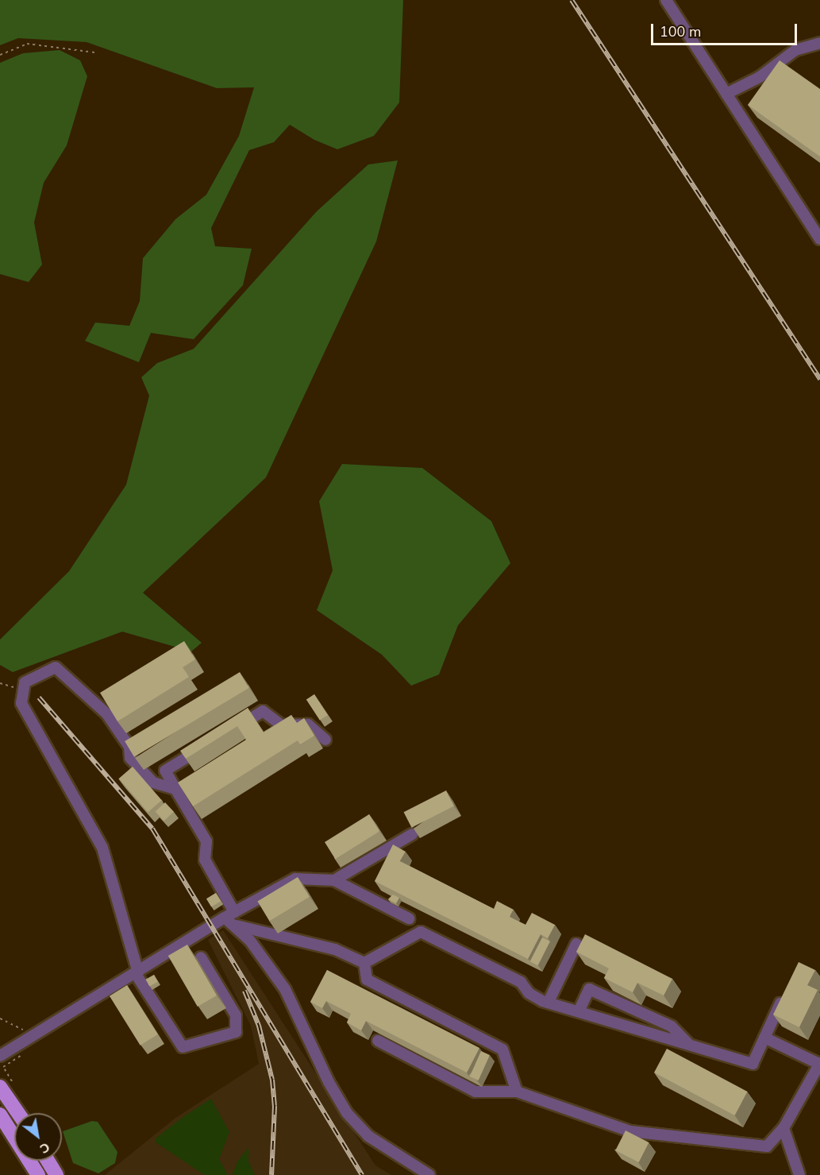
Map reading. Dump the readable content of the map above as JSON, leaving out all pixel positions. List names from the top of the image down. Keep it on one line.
{"scale_bar":"100 m","north":"bottom right"}
